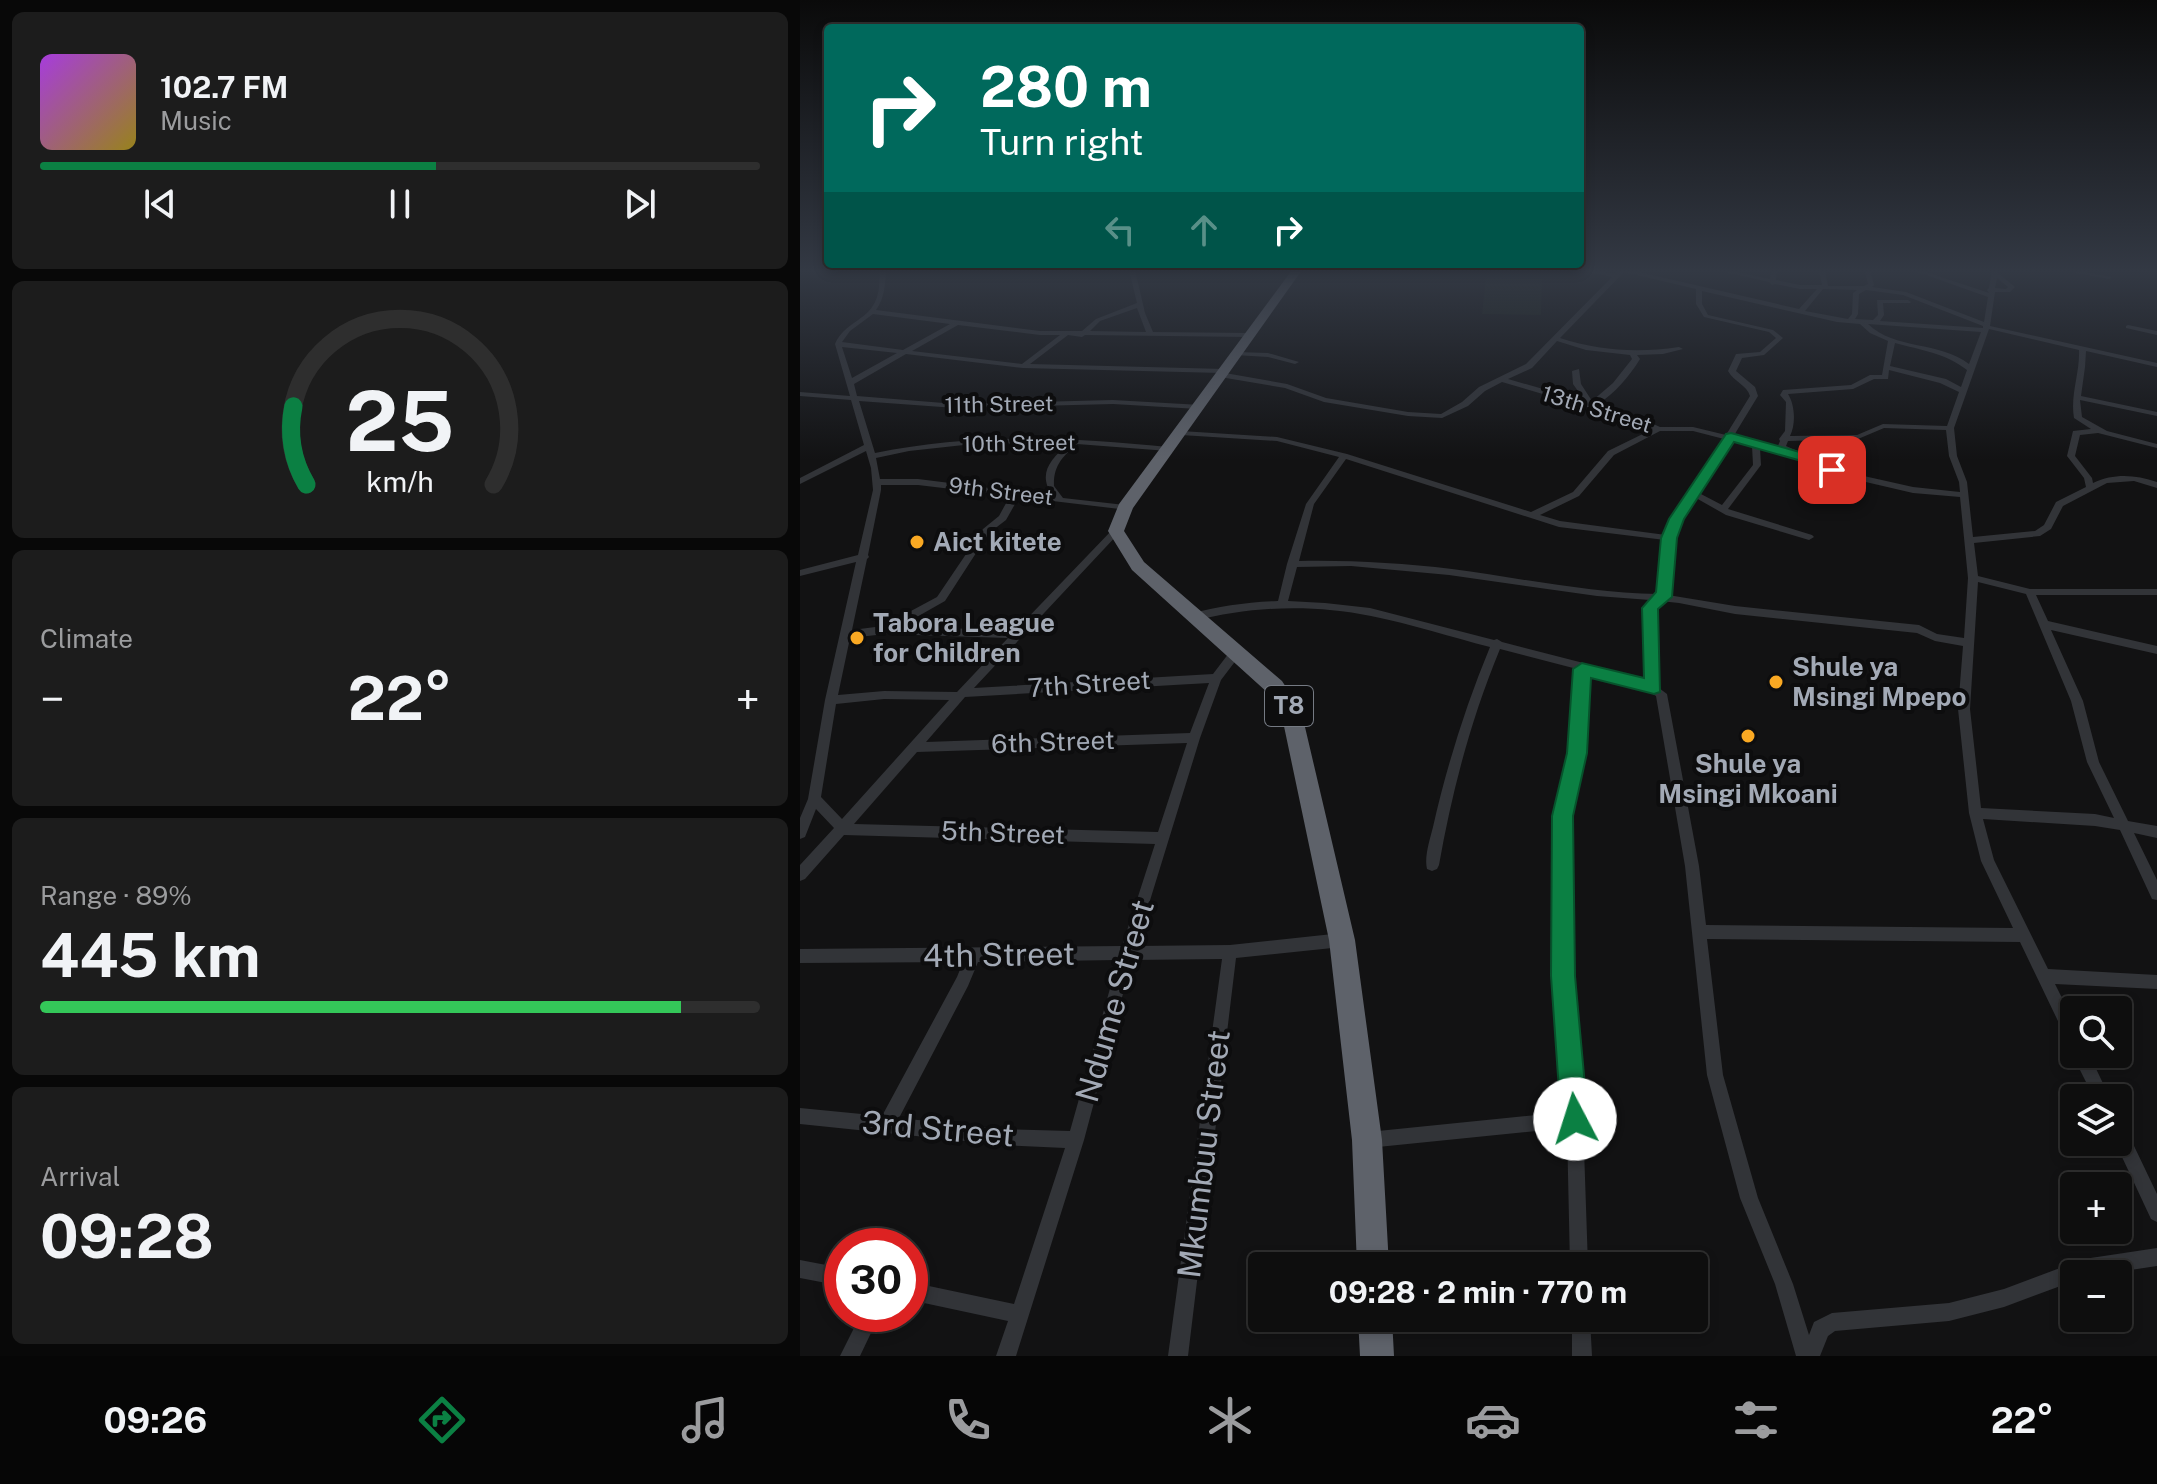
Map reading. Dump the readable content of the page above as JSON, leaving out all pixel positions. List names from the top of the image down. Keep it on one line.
{"streets":{"highway":["T8"],"street":["11th Street","13th Street","10th Street","9th Street","7th Street","6th Street","5th Street","4th Street","Ndume Street","3rd Street","Mkumbuu Street"]},"crossings":[["7th Street","Ndume Street"],["T8","4th Street"],["T8","Ndume Street"],["6th Street","Ndume Street"],["5th Street","Ndume Street"],["4th Street","Ndume Street"],["4th Street","Mkumbuu Street"],["Ndume Street","3rd Street"]],"places":["Aict kitete","Tabora League for Children","Shule ya Msingi Mpepo","Shule ya Msingi Mkoani"],"page":{"turn":["280 m","Turn right"],"song":["102.7 FM","Music"],"tile":["Climate",["Range · 89%","445 km"],["Arrival","09:28"]],"heat":["−","22°","+"],"map_buttons":["+","−"],"limit":"30","trip":"09:28 · 2 min · 770 m","tabs":["09:26","22°"],"gauge":["25","km/h"]}}
